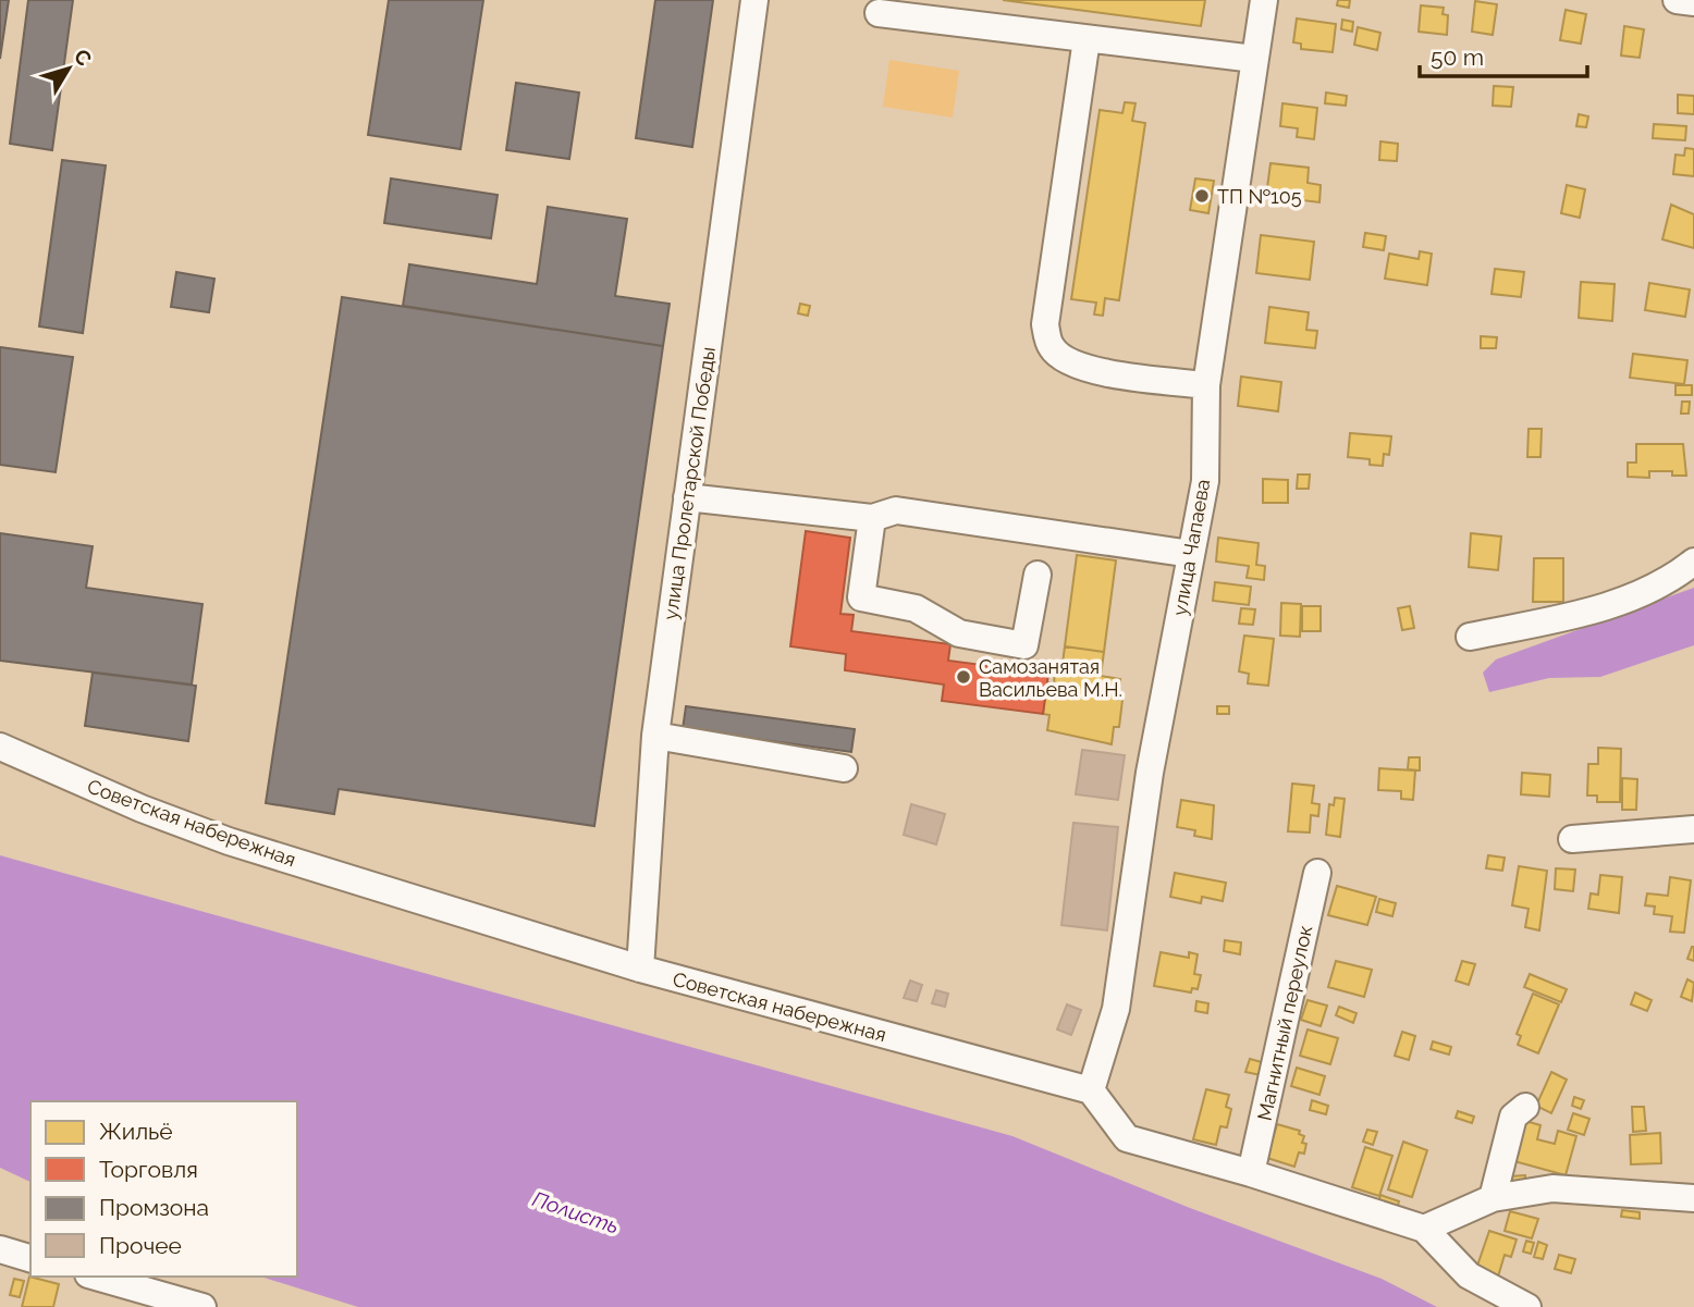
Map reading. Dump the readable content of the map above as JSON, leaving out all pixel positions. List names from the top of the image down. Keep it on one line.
{"streets":{"street":["улица Пролетарской Победы","улица Чапаева","Советская набережная","Магнитный переулок"]},"crossings":[["улица Пролетарской Победы","Советская набережная"],["улица Чапаева","Советская набережная"]],"water":["Полисть"],"places":["ТП №105","Самозанятая Васильева М.Н."],"legend":["Жильё","Торговля","Промзона","Прочее"],"scale_bar":"50 m","north":"top right"}
